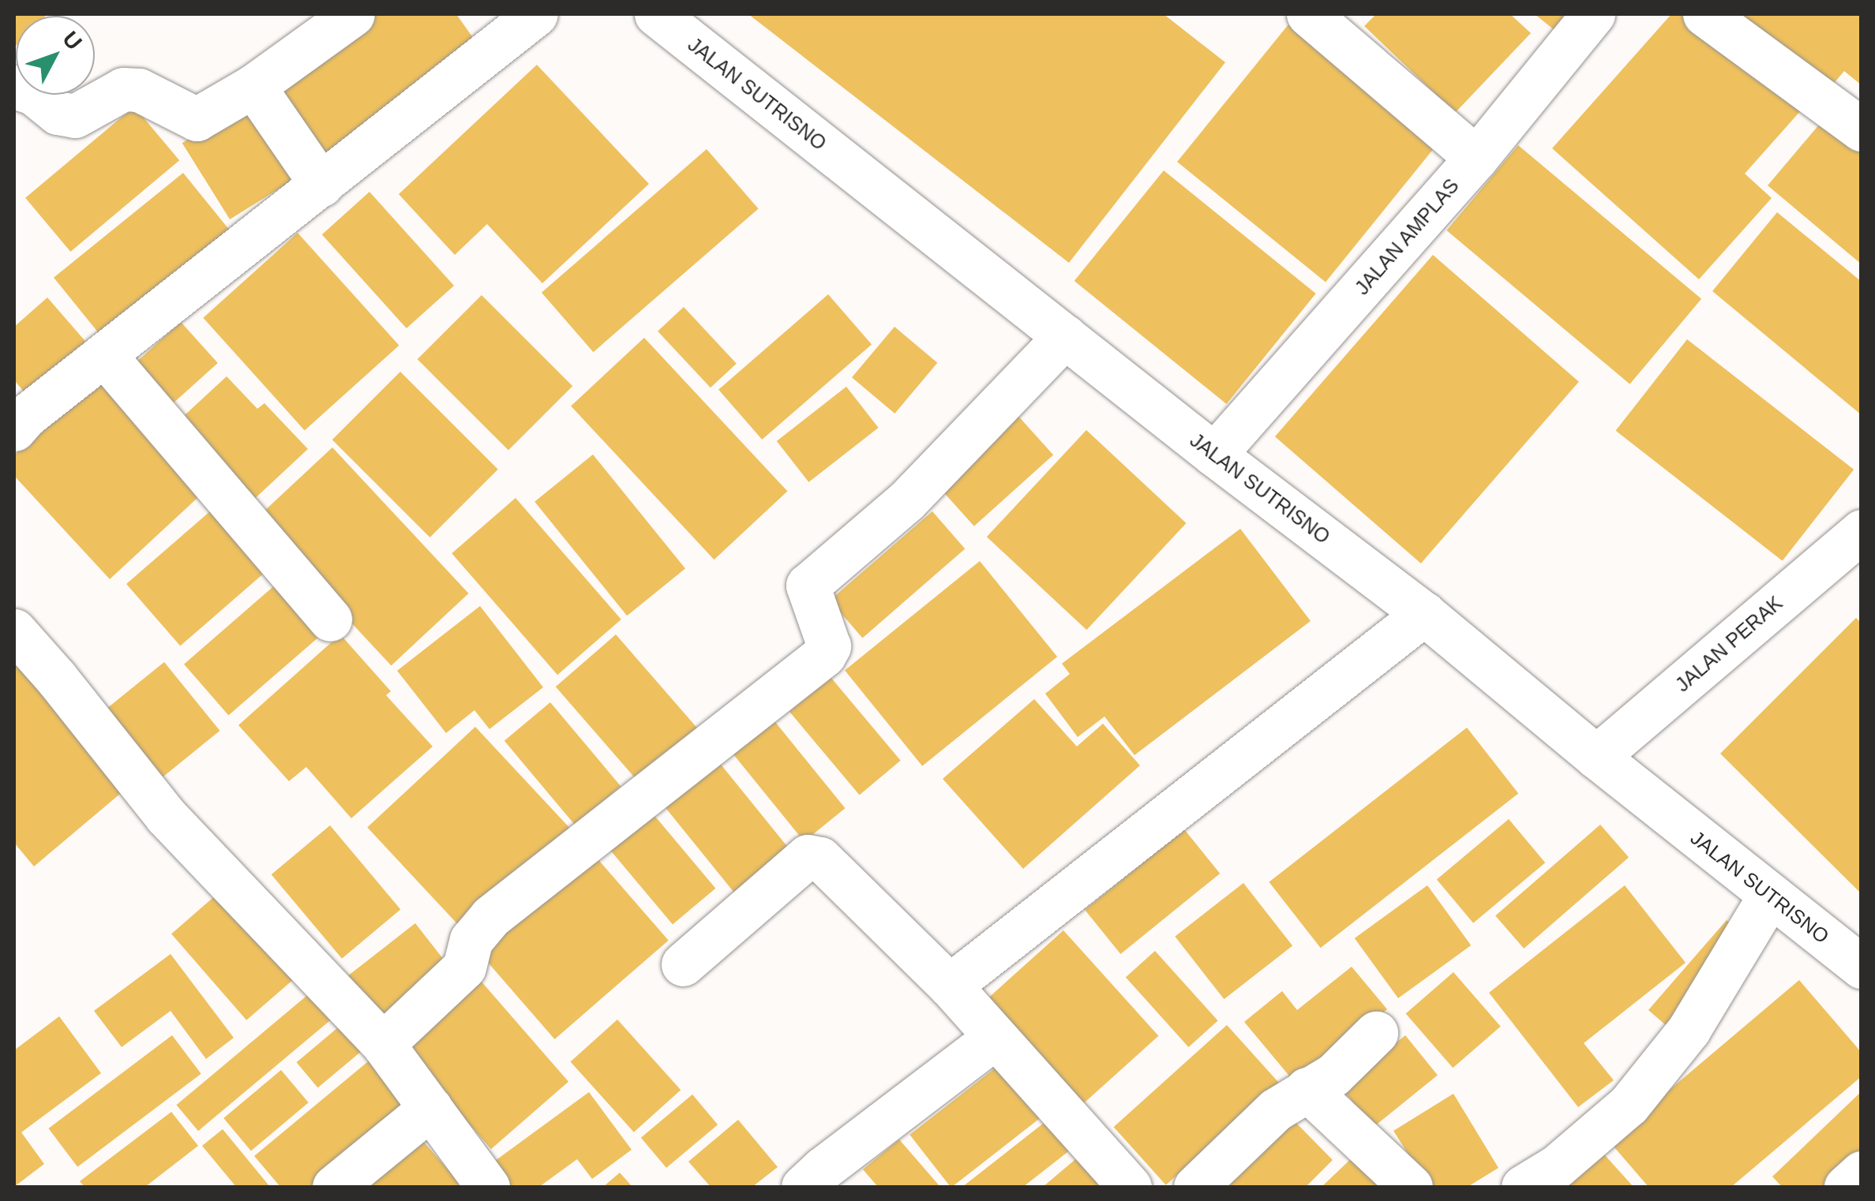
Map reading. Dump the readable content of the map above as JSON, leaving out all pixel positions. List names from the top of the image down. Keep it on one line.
{"streets":{"street":["JALAN SUTRISNO","JALAN AMPLAS","JALAN PERAK"]},"crossings":[["JALAN SUTRISNO","JALAN AMPLAS"],["JALAN SUTRISNO","JALAN PERAK"]],"north":"top right"}
